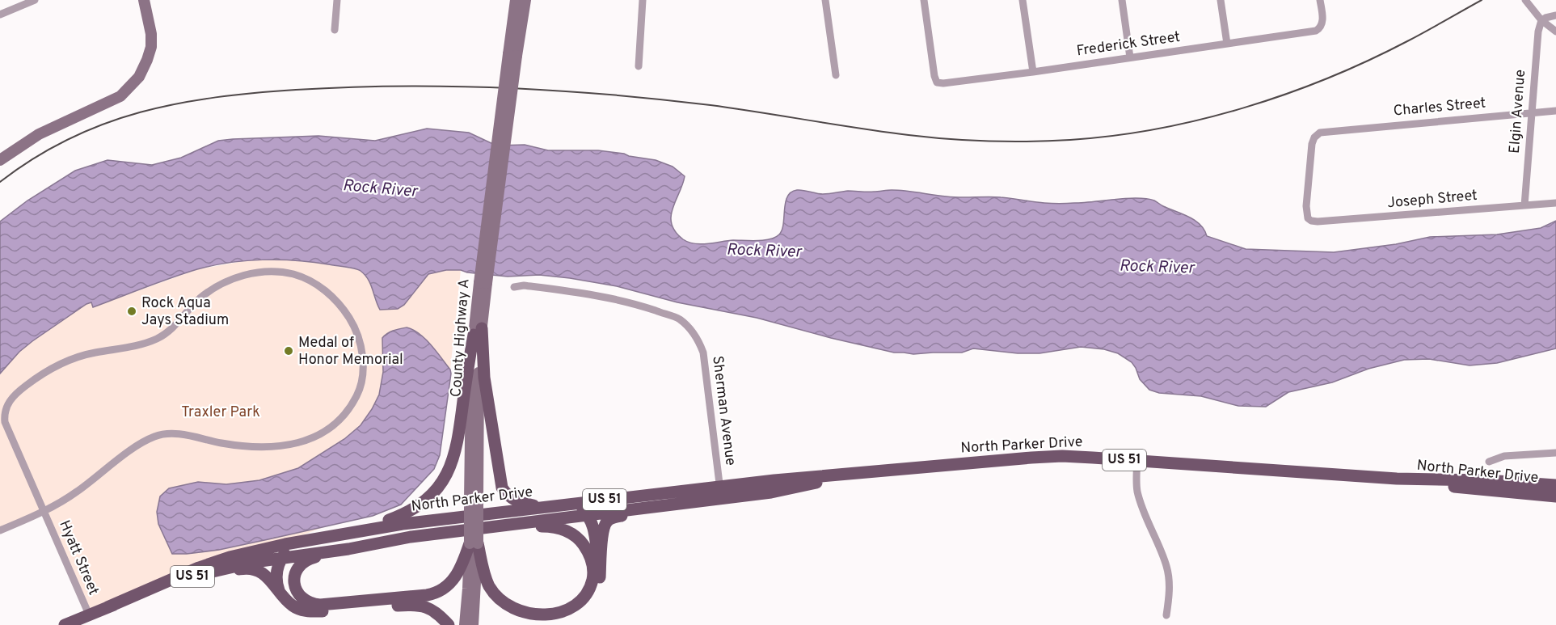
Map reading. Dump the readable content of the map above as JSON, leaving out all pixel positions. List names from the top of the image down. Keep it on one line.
{"streets":{"main road":["County Highway A","North Parker Drive","US 51"],"street":["Frederick Street","Charles Street","Elgin Avenue","Joseph Street","Sherman Avenue","Hyatt Street"]},"crossings":[["Charles Street","Elgin Avenue"],["Charles Street","Joseph Street"],["Elgin Avenue","Joseph Street"],["Sherman Avenue","North Parker Drive"],["North Parker Drive","Hyatt Street"]],"water":["Rock River"],"parks":["Traxler Park"],"places":["Rock Aqua Jays Stadium","Medal of Honor Memorial"]}
